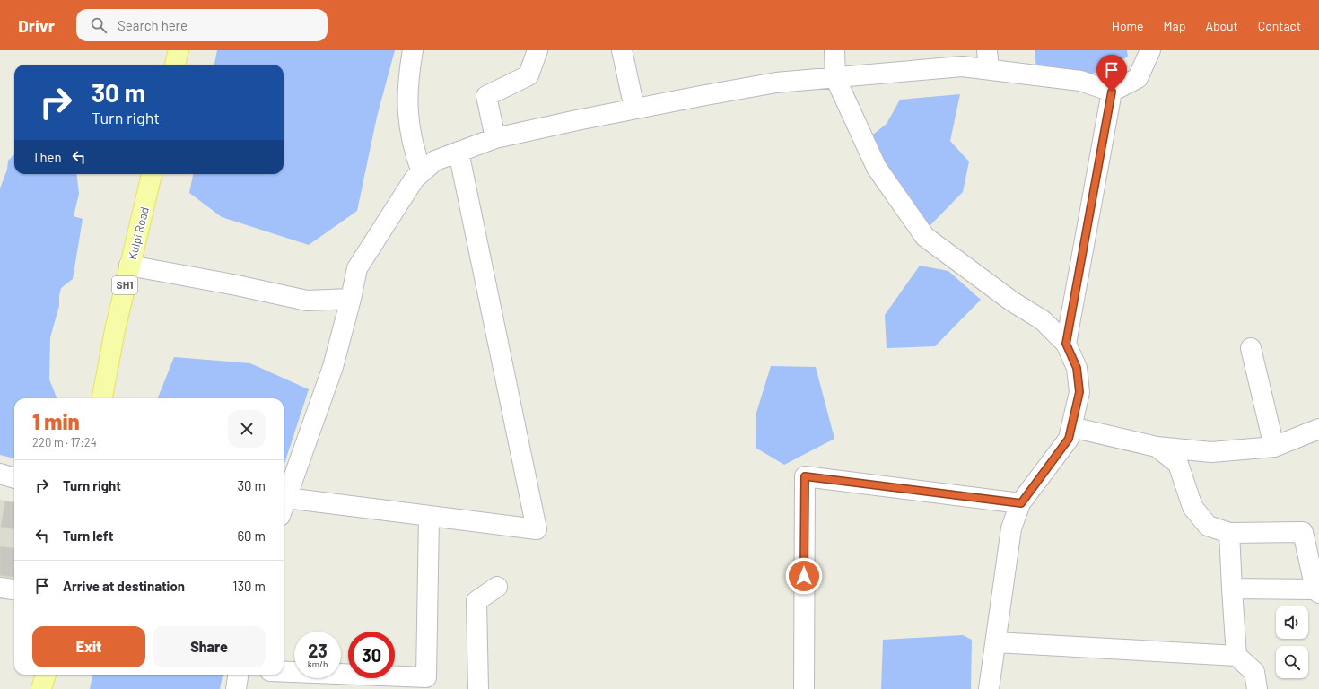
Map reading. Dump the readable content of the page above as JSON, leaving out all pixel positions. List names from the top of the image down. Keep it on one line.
{"streets":{"main road":["Kulpi Road","SH1"]},"page":{"header":"Drivr","search":"Search here","nav":["Home","Map","About","Contact"],"turn":["30 m","Turn right"],"then":"Then","heading":["1 min","220 m · 17:24"],"list":[{"name":"Turn right","value":"30 m"},{"name":"Turn left","value":"60 m"},{"name":"Arrive at destination","value":"130 m"}],"buttons":["Exit","Share"],"speed":"23 km/h","limit":"30"}}
